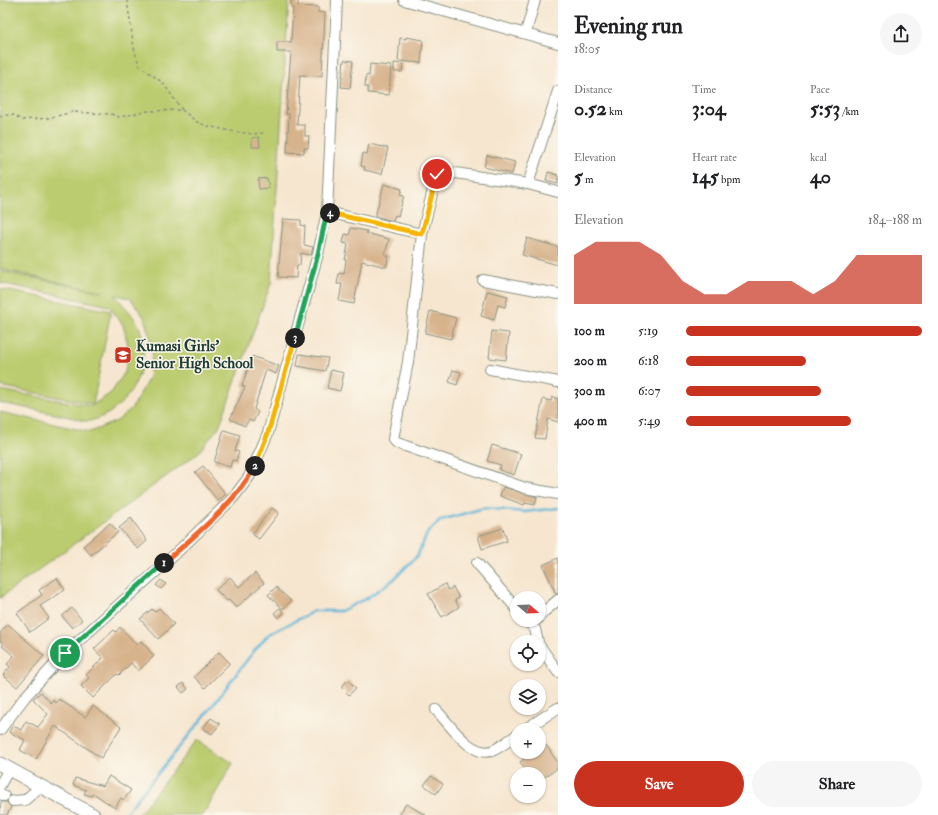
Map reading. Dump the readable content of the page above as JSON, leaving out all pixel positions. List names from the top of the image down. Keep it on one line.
{"places":{"school or university":["Kumasi Girls' Senior High School"]},"north":"right","page":{"heading":["Evening run","18:05"],"stats":[["Distance","0.52 km"],["Time","3:04"],["Pace","5:53 /km"],["Elevation","5 m"],["Heart rate","145 bpm"],["kcal","40"]],"pins":["4","3","2","1"],"chart":["Elevation","184–188 m"],"list":[{"name":"100 m","note":"5:19"},{"name":"200 m","note":"6:18"},{"name":"300 m","note":"6:07"},{"name":"400 m","note":"5:49"}],"map_buttons":["+","−"],"buttons":["Save","Share"]}}
